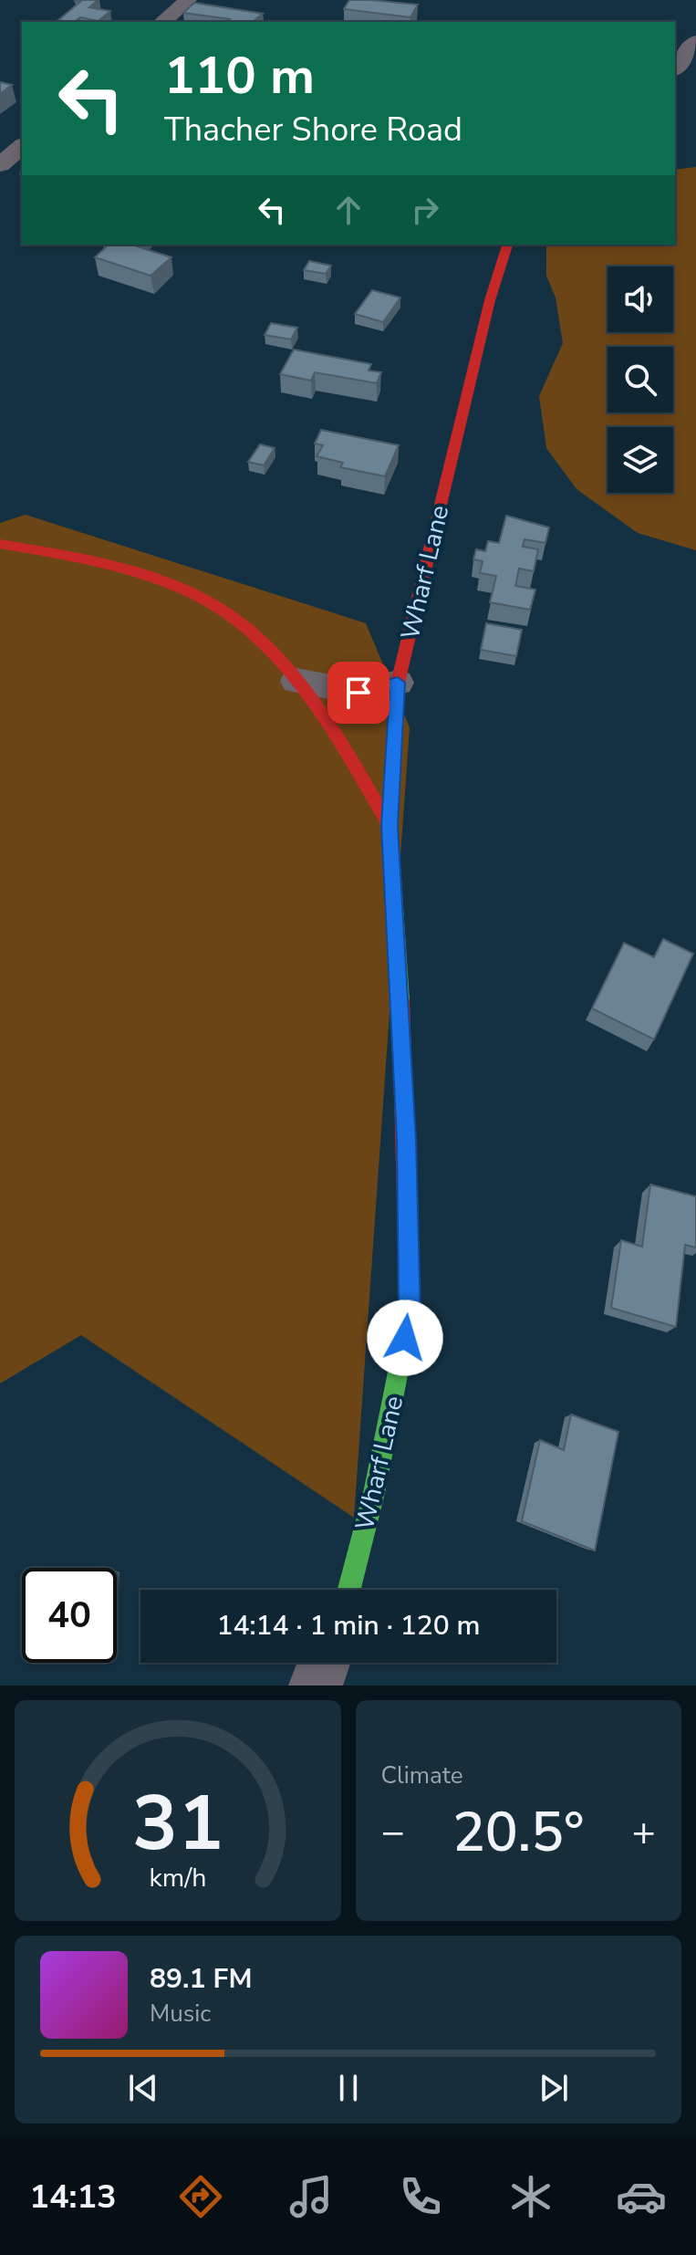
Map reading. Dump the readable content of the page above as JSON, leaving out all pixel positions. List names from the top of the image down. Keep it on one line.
{"streets":{"street":["Wharf Lane"]},"page":{"turn":["110 m","Thacher Shore Road"],"limit":"40","trip":"14:14 · 1 min · 120 m","tile":"Climate","heat":["−","20.5°","+"],"song":["89.1 FM","Music"],"tabs":"14:13","gauge":["31","km/h"]}}
